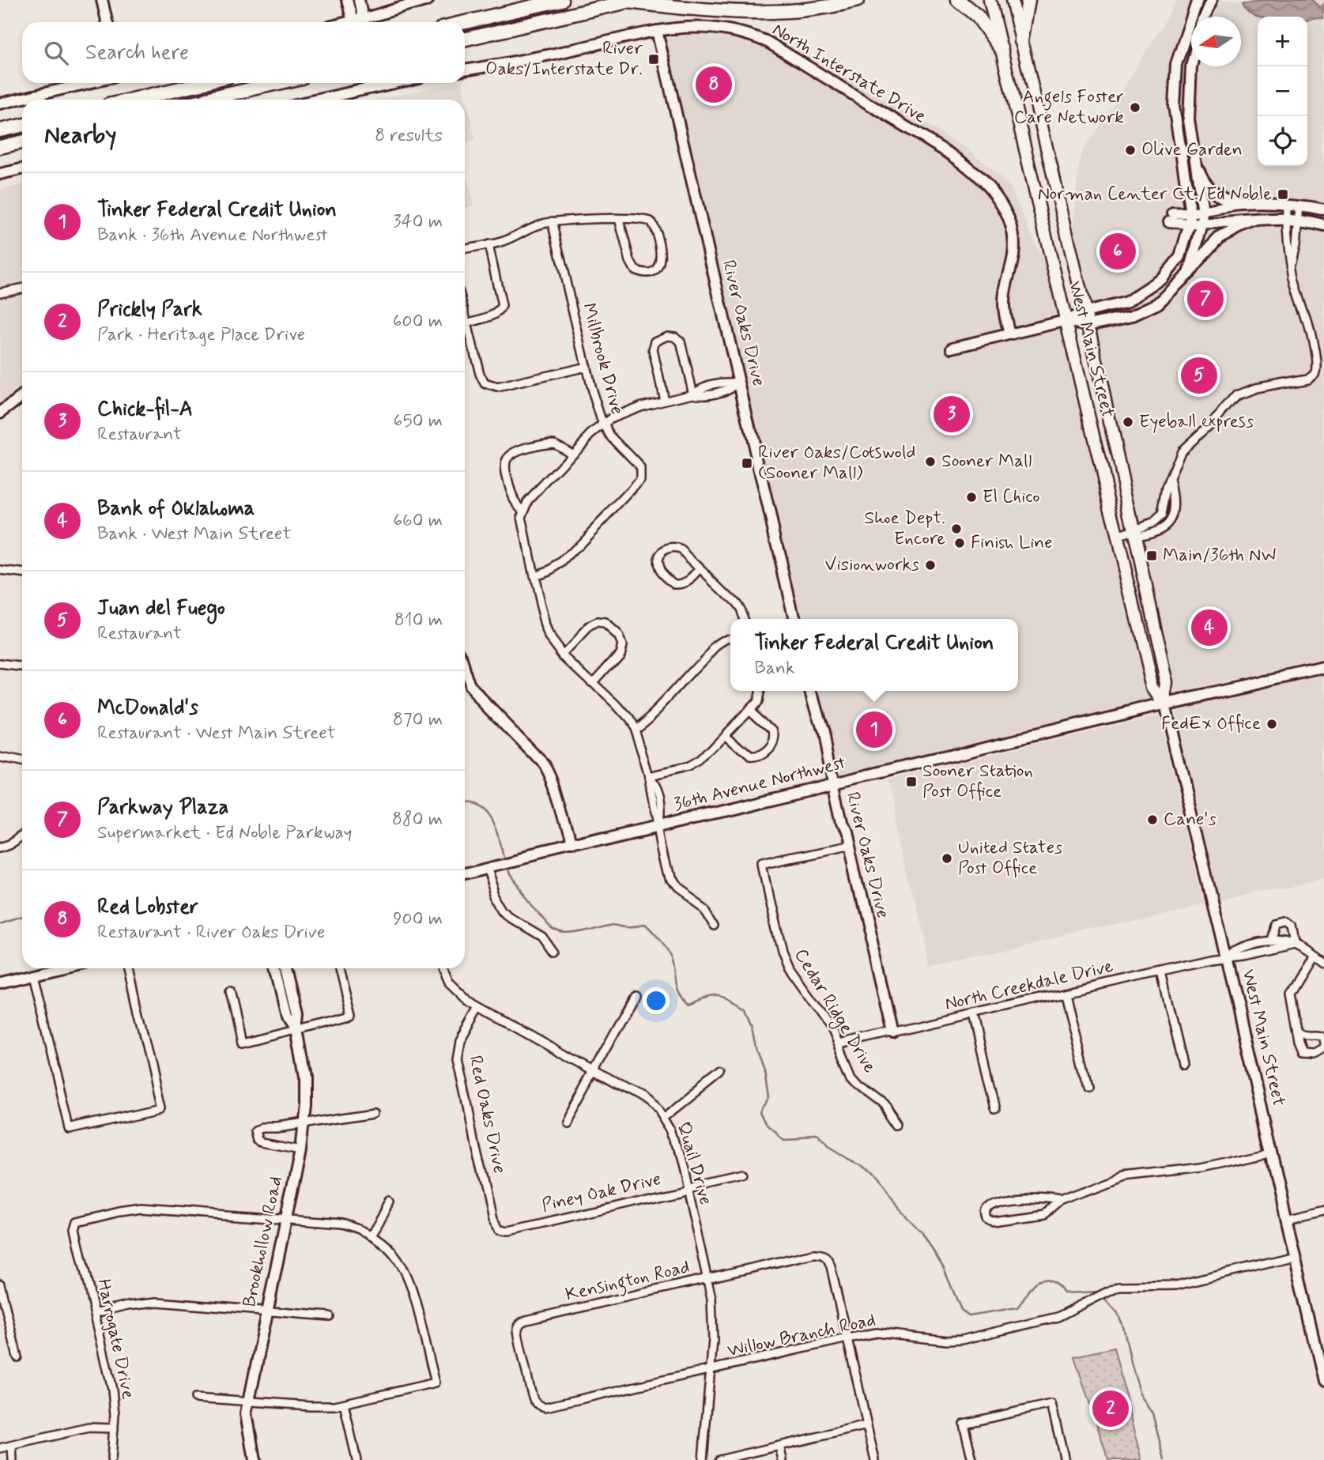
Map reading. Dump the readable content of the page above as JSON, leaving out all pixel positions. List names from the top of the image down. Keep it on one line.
{"streets":{"main road":["North Interstate Drive","River Oaks Drive","West Main Street","36th Avenue Northwest","Brookhollow Road"],"street":["Millbrook Drive","North Creekdale Drive","Cedar Ridge Drive","Red Oaks Drive","Quail Drive","Piney Oak Drive","Kensington Road","Willow Branch Road","Harrogate Drive"]},"crossings":[["North Interstate Drive","River Oaks Drive"],["River Oaks Drive","36th Avenue Northwest"],["River Oaks Drive","North Creekdale Drive"],["River Oaks Drive","Cedar Ridge Drive"],["West Main Street","36th Avenue Northwest"],["West Main Street","North Creekdale Drive"],["West Main Street","Willow Branch Road"],["North Creekdale Drive","Cedar Ridge Drive"],["Red Oaks Drive","Quail Drive"],["Red Oaks Drive","Piney Oak Drive"],["Quail Drive","Piney Oak Drive"],["Quail Drive","Kensington Road"],["Quail Drive","Willow Branch Road"],["Brookhollow Road","Harrogate Drive"],["Kensington Road","Willow Branch Road"]],"places":{"transit":["River Oaks/Interstate Dr.","Norman Center Ct./Ed Noble","River Oaks/Cotswold (Sooner Mall)","Main/36th NW","Sooner Station Post Office"],"other":["Angels Foster Care Network","Olive Garden","Eyeball express","Sooner Mall","El Chico","Shoe Dept. Encore","Finish Line","Visionworks","FedEx Office","Cane's","United States Post Office"]},"north":"left","page":{"map_buttons":["+","−"],"search":"Search here","pins":["8","6","7","5","3","4","1","2"],"heading":["Nearby","8 results"],"list":[{"mark":"1","name":"Tinker Federal Credit Union","note":"Bank · 36th Avenue Northwest","value":"340 m"},{"mark":"2","name":"Prickly Park","note":"Park · Heritage Place Drive","value":"600 m"},{"mark":"3","name":"Chick-fil-A","note":"Restaurant","value":"650 m"},{"mark":"4","name":"Bank of Oklahoma","note":"Bank · West Main Street","value":"660 m"},{"mark":"5","name":"Juan del Fuego","note":"Restaurant","value":"810 m"},{"mark":"6","name":"McDonald's","note":"Restaurant · West Main Street","value":"870 m"},{"mark":"7","name":"Parkway Plaza","note":"Supermarket · Ed Noble Parkway","value":"880 m"},{"mark":"8","name":"Red Lobster","note":"Restaurant · River Oaks Drive","value":"900 m"}],"popup":["Tinker Federal Credit Union","Bank"]}}
